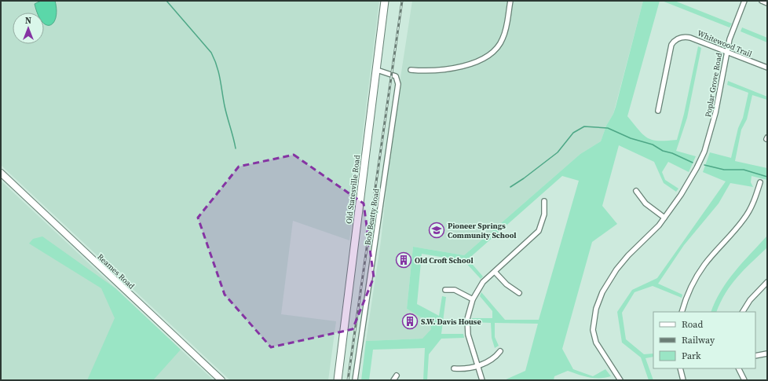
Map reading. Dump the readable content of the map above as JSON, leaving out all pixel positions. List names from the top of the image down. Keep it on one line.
{"streets":{"main road":["Old Statesville Road","Reames Road"],"street":["Whitewood Trail","Poplar Grove Road","Bob Beatty Road"]},"crossings":[["Whitewood Trail","Poplar Grove Road"],["Old Statesville Road","Bob Beatty Road"]],"places":{"school or university":["Pioneer Springs Community School"],"building":["Old Croft School","S.W. Davis House"]},"legend":["Road","Railway","Park"],"north":"top"}
